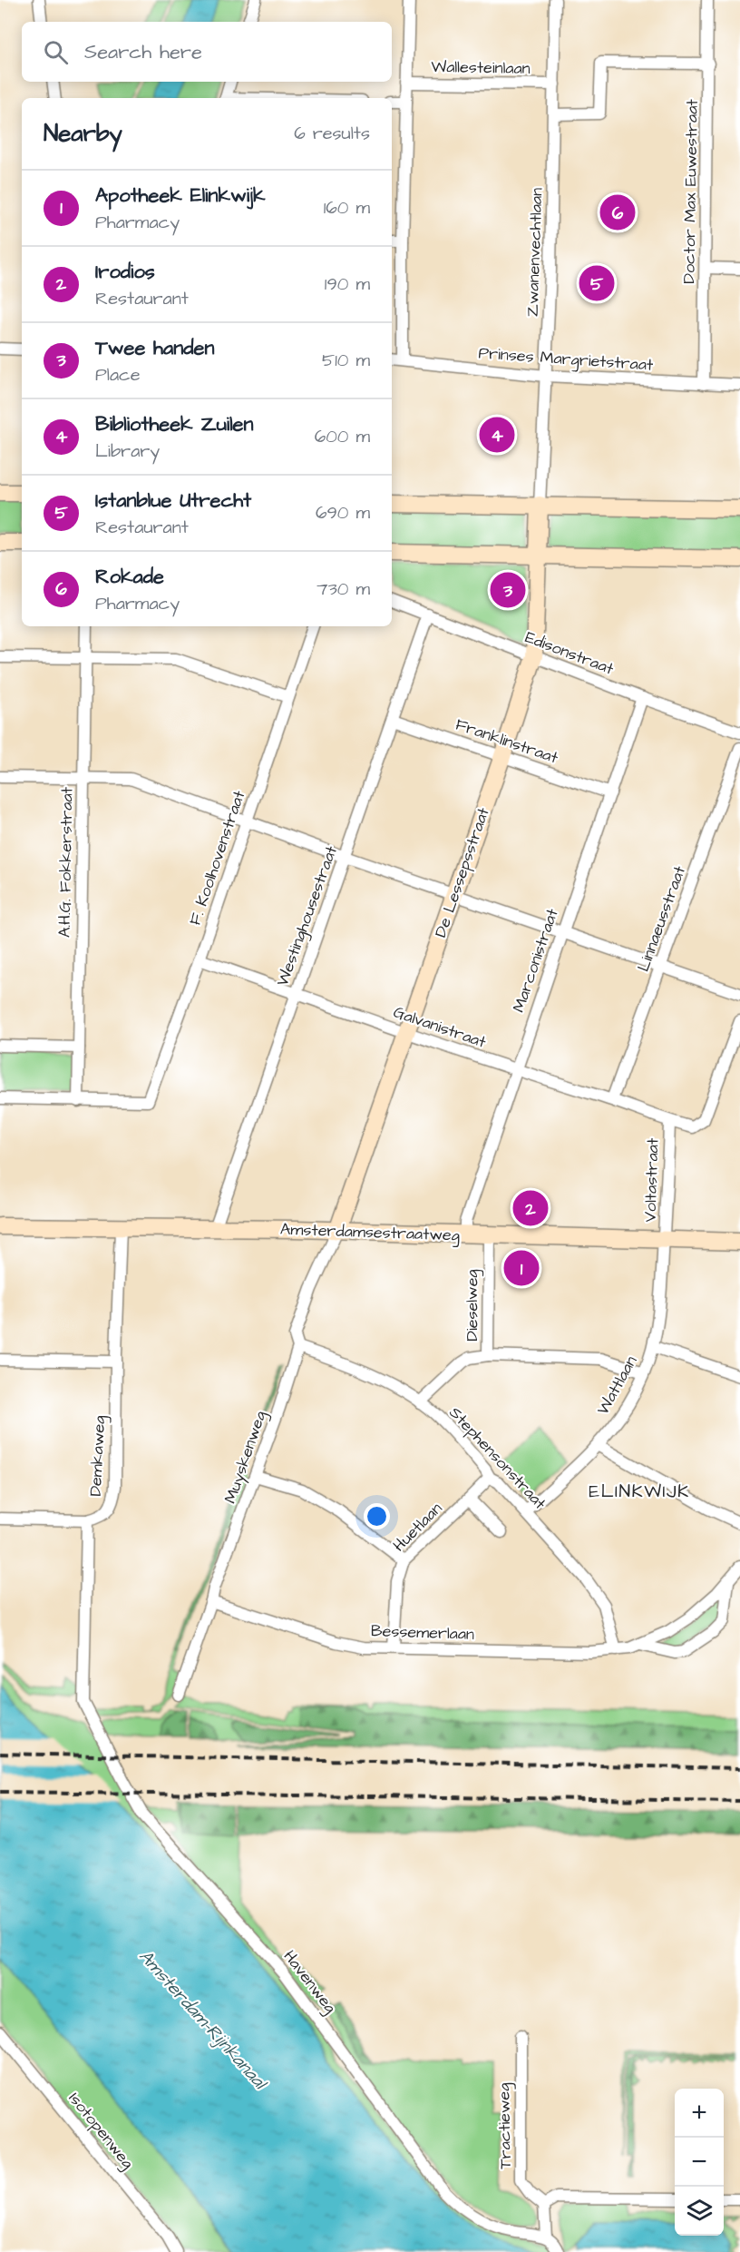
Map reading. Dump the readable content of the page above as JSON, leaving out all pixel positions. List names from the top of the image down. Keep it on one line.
{"streets":{"street":["Wallesteinlaan","Doctor Max Euwestraat","Zwanenvechtlaan","Prinses Margrietstraat","Edisonstraat","Franklinstraat","F. Koolhovenstraat","A.H.G. Fokkerstraat","De Lessepsstraat","Westinghousestraat","Linnaeusstraat","Marconistraat","Galvanistraat","Voltastraat","Amsterdamsestraatweg","Dieselweg","Wattlaan","Demkaweg","Muyskenweg","Stephensonstraat","Huetlaan","Bessemerlaan","Havenweg","Tractieweg","Isotopenweg"]},"crossings":[["Wallesteinlaan","Zwanenvechtlaan"],["Doctor Max Euwestraat","Prinses Margrietstraat"],["Zwanenvechtlaan","Prinses Margrietstraat"],["Zwanenvechtlaan","De Lessepsstraat"],["Edisonstraat","De Lessepsstraat"],["Edisonstraat","Westinghousestraat"],["Edisonstraat","Marconistraat"],["Franklinstraat","De Lessepsstraat"],["Franklinstraat","Westinghousestraat"],["Franklinstraat","Marconistraat"],["F. Koolhovenstraat","A.H.G. Fokkerstraat"],["F. Koolhovenstraat","Galvanistraat"],["De Lessepsstraat","Galvanistraat"],["De Lessepsstraat","Amsterdamsestraatweg"],["De Lessepsstraat","Muyskenweg"],["Westinghousestraat","Galvanistraat"],["Westinghousestraat","Amsterdamsestraatweg"],["Linnaeusstraat","Galvanistraat"],["Marconistraat","Galvanistraat"],["Marconistraat","Amsterdamsestraatweg"],["Galvanistraat","Voltastraat"],["Voltastraat","Amsterdamsestraatweg"],["Voltastraat","Wattlaan"],["Amsterdamsestraatweg","Dieselweg"],["Amsterdamsestraatweg","Wattlaan"],["Amsterdamsestraatweg","Demkaweg"],["Amsterdamsestraatweg","Muyskenweg"],["Dieselweg","Stephensonstraat"],["Wattlaan","Stephensonstraat"],["Demkaweg","Havenweg"],["Muyskenweg","Stephensonstraat"],["Muyskenweg","Bessemerlaan"],["Stephensonstraat","Huetlaan"],["Stephensonstraat","Bessemerlaan"],["Huetlaan","Bessemerlaan"]],"districts":["ELINKWIJK"],"water":["Amsterdam-Rijnkanaal"],"page":{"search":"Search here","heading":["Nearby","6 results"],"list":[{"mark":"1","name":"Apotheek Elinkwijk","note":"Pharmacy","value":"160 m"},{"mark":"2","name":"Irodios","note":"Restaurant","value":"190 m"},{"mark":"3","name":"Twee handen","note":"Place","value":"510 m"},{"mark":"4","name":"Bibliotheek Zuilen","note":"Library","value":"600 m"},{"mark":"5","name":"Istanblue Utrecht","note":"Restaurant","value":"690 m"},{"mark":"6","name":"Rokade","note":"Pharmacy","value":"730 m"}],"pins":["6","5","4","3","2","1"],"map_buttons":["+","−"]}}
